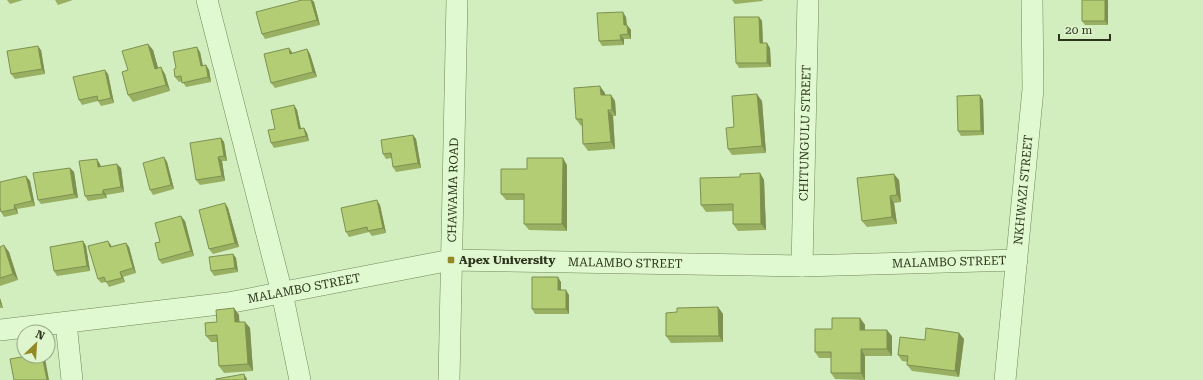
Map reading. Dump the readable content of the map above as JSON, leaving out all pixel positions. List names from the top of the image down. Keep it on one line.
{"streets":{"street":["CHITUNGULU STREET","CHAWAMA ROAD","NKHWAZI STREET","MALAMBO STREET"]},"crossings":[["CHITUNGULU STREET","MALAMBO STREET"],["CHAWAMA ROAD","MALAMBO STREET"],["NKHWAZI STREET","MALAMBO STREET"]],"places":{"transit":["Apex University"]},"scale_bar":"20 m","north":"top right"}
